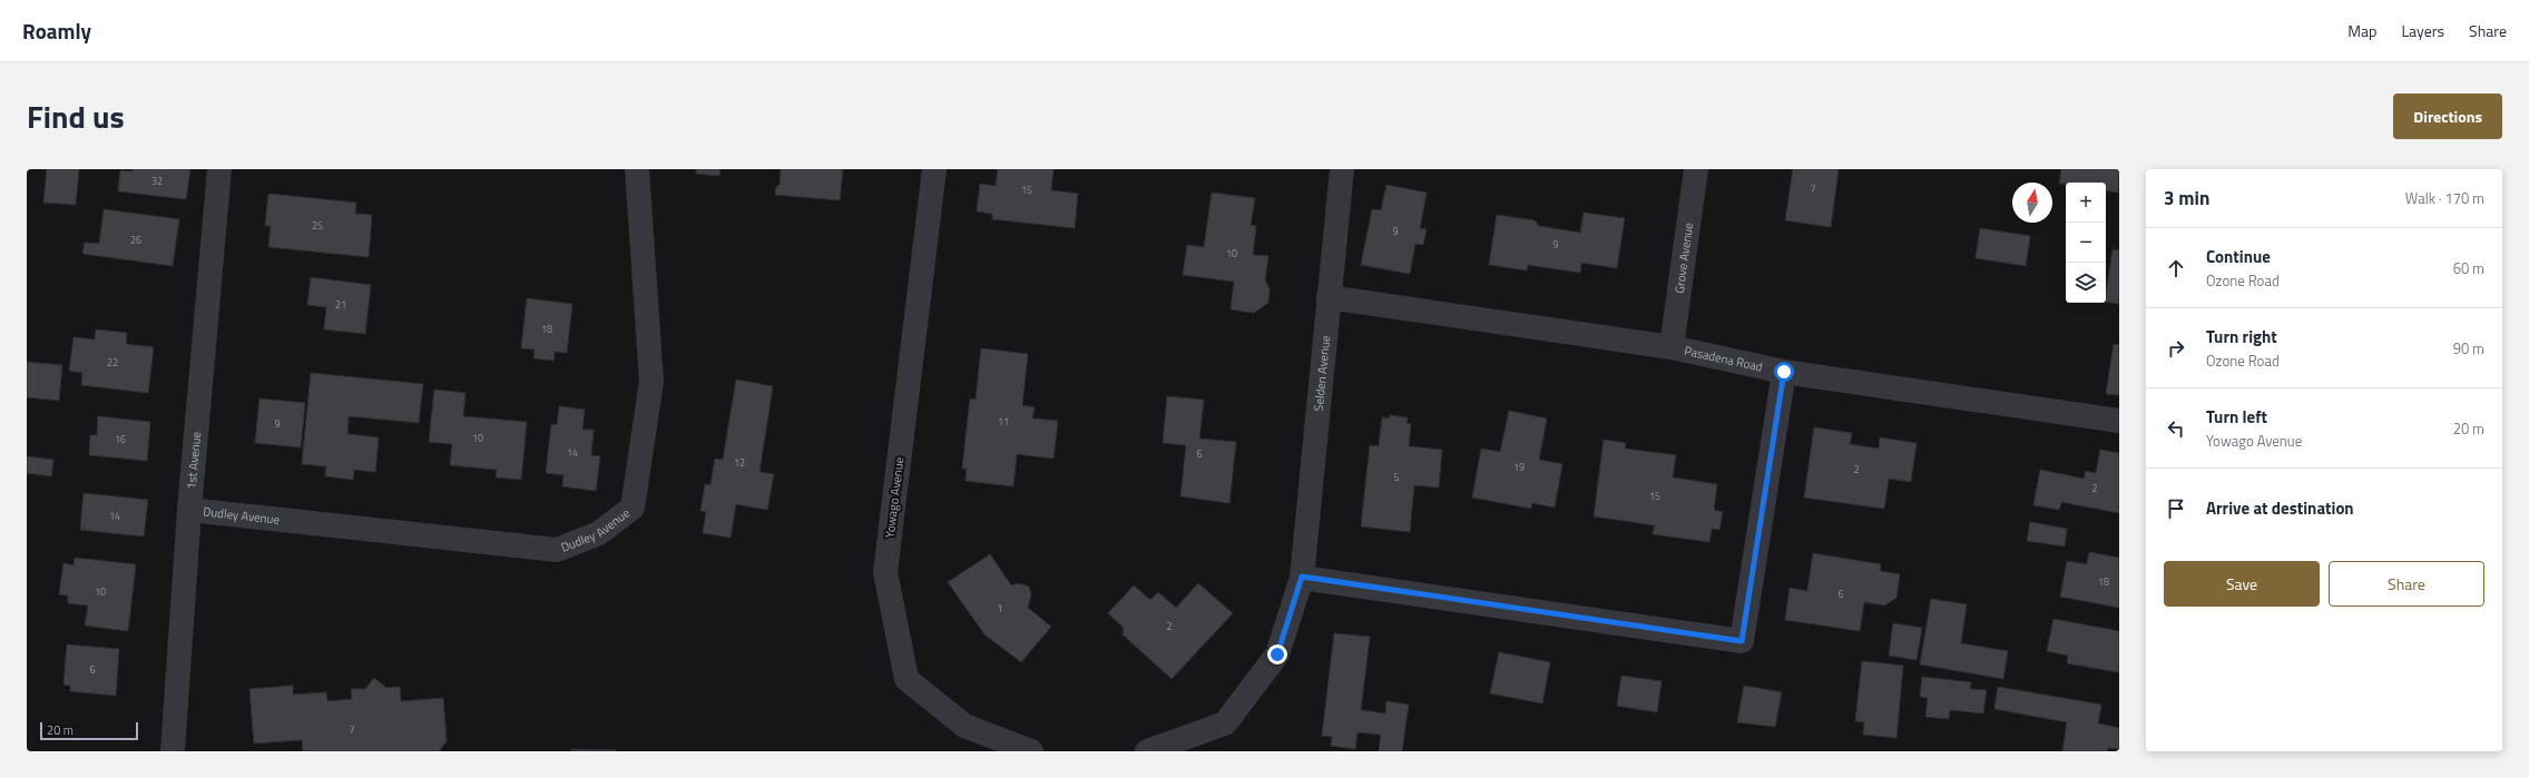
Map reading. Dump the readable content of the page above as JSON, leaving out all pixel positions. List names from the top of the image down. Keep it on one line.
{"streets":{"street":["Grove Avenue","Pasadena Road","Selden Avenue","1st Avenue","Yowago Avenue","Dudley Avenue"]},"crossings":[["Grove Avenue","Pasadena Road"],["Pasadena Road","Selden Avenue"],["1st Avenue","Dudley Avenue"]],"house_numbers":["32","7","15","25","9","26","9","10","21","18","22","11","9","10","16","14","6","12","19","2","5","2","15","14","18","10","6","1","2","6","7"],"scale_bar":"20 m","north":"top","page":{"header":"Roamly","nav":["Map","Layers","Share"],"title":"Find us","buttons":["Directions",["Save","Share"]],"heading":["3 min","Walk · 170 m"],"map_buttons":["+","−"],"list":[["Continue","Ozone Road","60 m"],["Turn right","Ozone Road","90 m"],["Turn left","Yowago Avenue","20 m"],"Arrive at destination"],"scale":"20 m"}}
